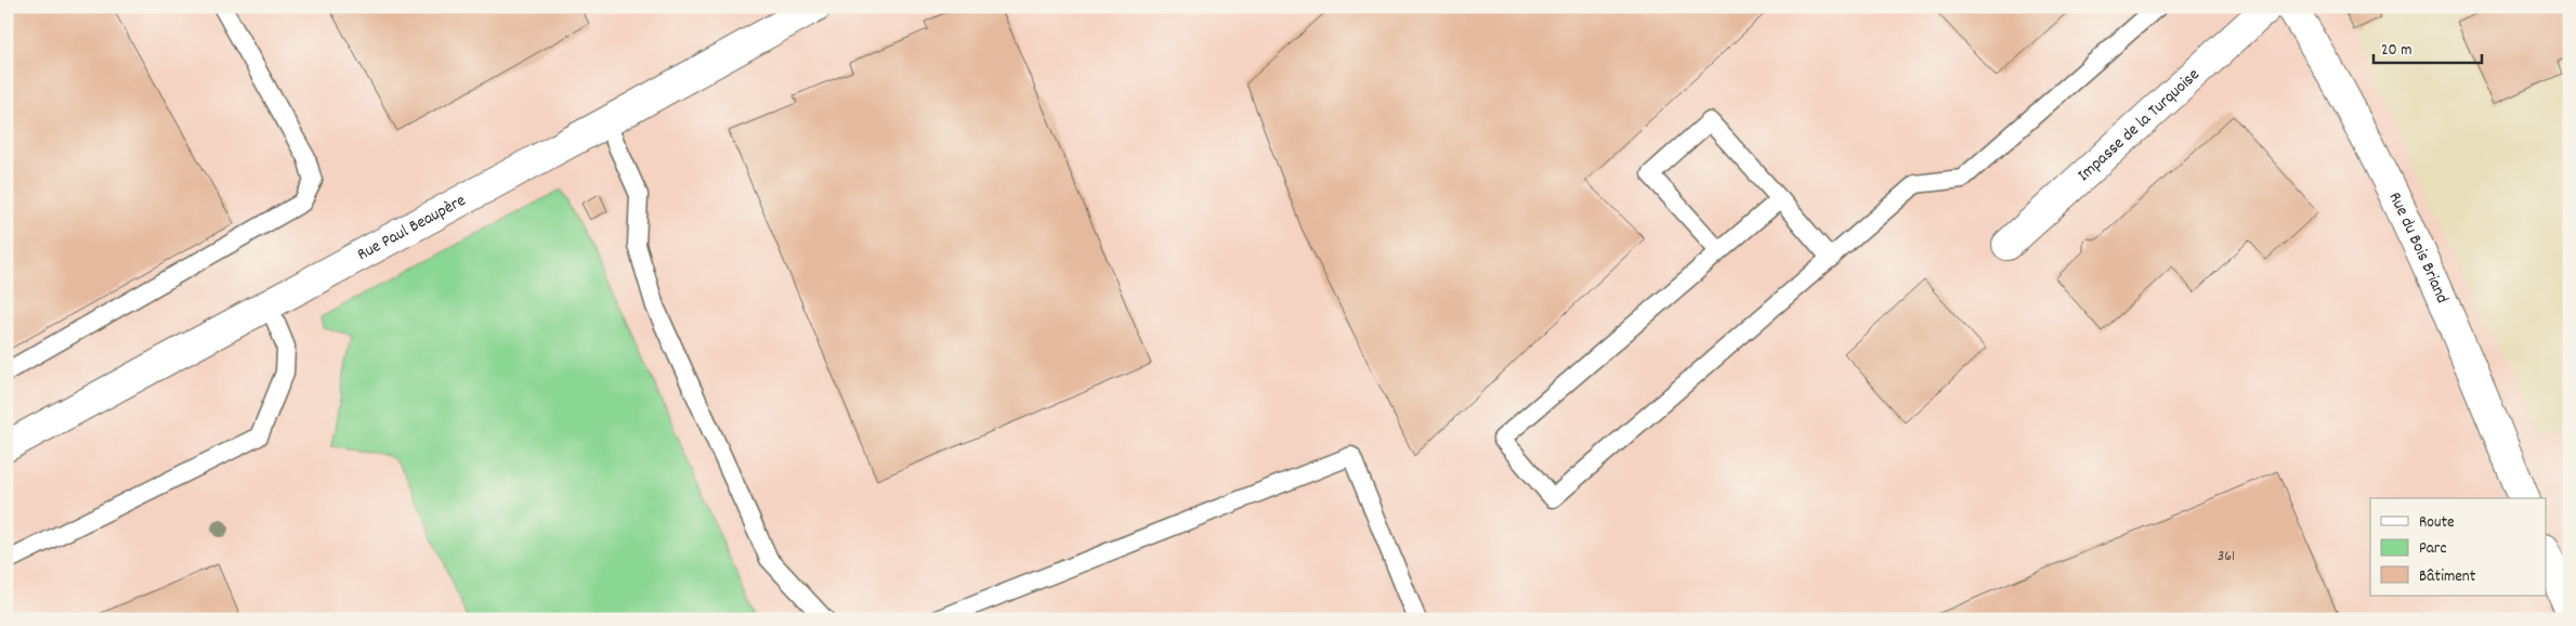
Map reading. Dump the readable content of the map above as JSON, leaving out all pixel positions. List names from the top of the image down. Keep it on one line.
{"streets":{"street":["Impasse de la Turquoise","Rue Paul Beaupère","Rue du Bois Briand"]},"house_numbers":["361"],"legend":["Route","Parc","Bâtiment"],"scale_bar":"20 m"}
